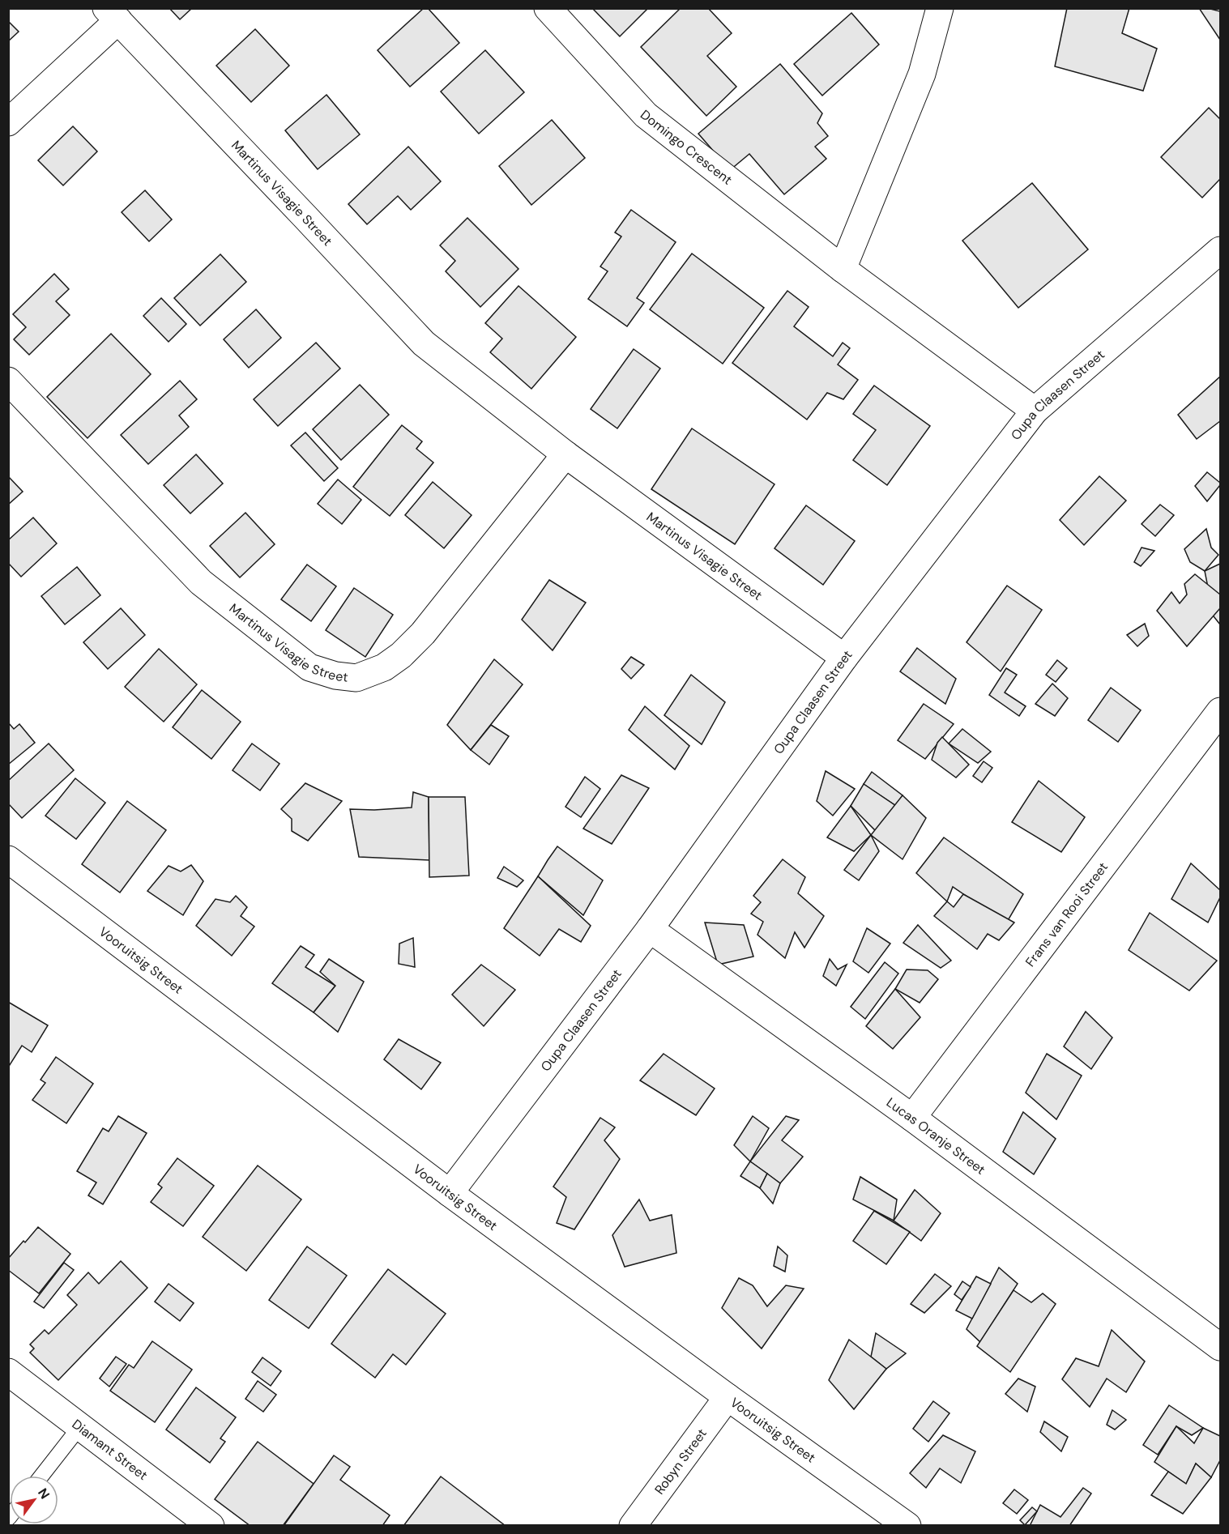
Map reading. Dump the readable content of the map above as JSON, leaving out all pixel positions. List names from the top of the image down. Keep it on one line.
{"streets":{"street":["Domingo Crescent","Martinus Visagie Street","Oupa Claasen Street","Frans van Rooi Street","Vooruitsig Street","Lucas Oranje Street","Diamant Street","Robyn Street"]},"crossings":[["Domingo Crescent","Oupa Claasen Street"],["Martinus Visagie Street","Oupa Claasen Street"],["Oupa Claasen Street","Vooruitsig Street"],["Oupa Claasen Street","Lucas Oranje Street"],["Frans van Rooi Street","Lucas Oranje Street"],["Vooruitsig Street","Robyn Street"]],"north":"top right"}
